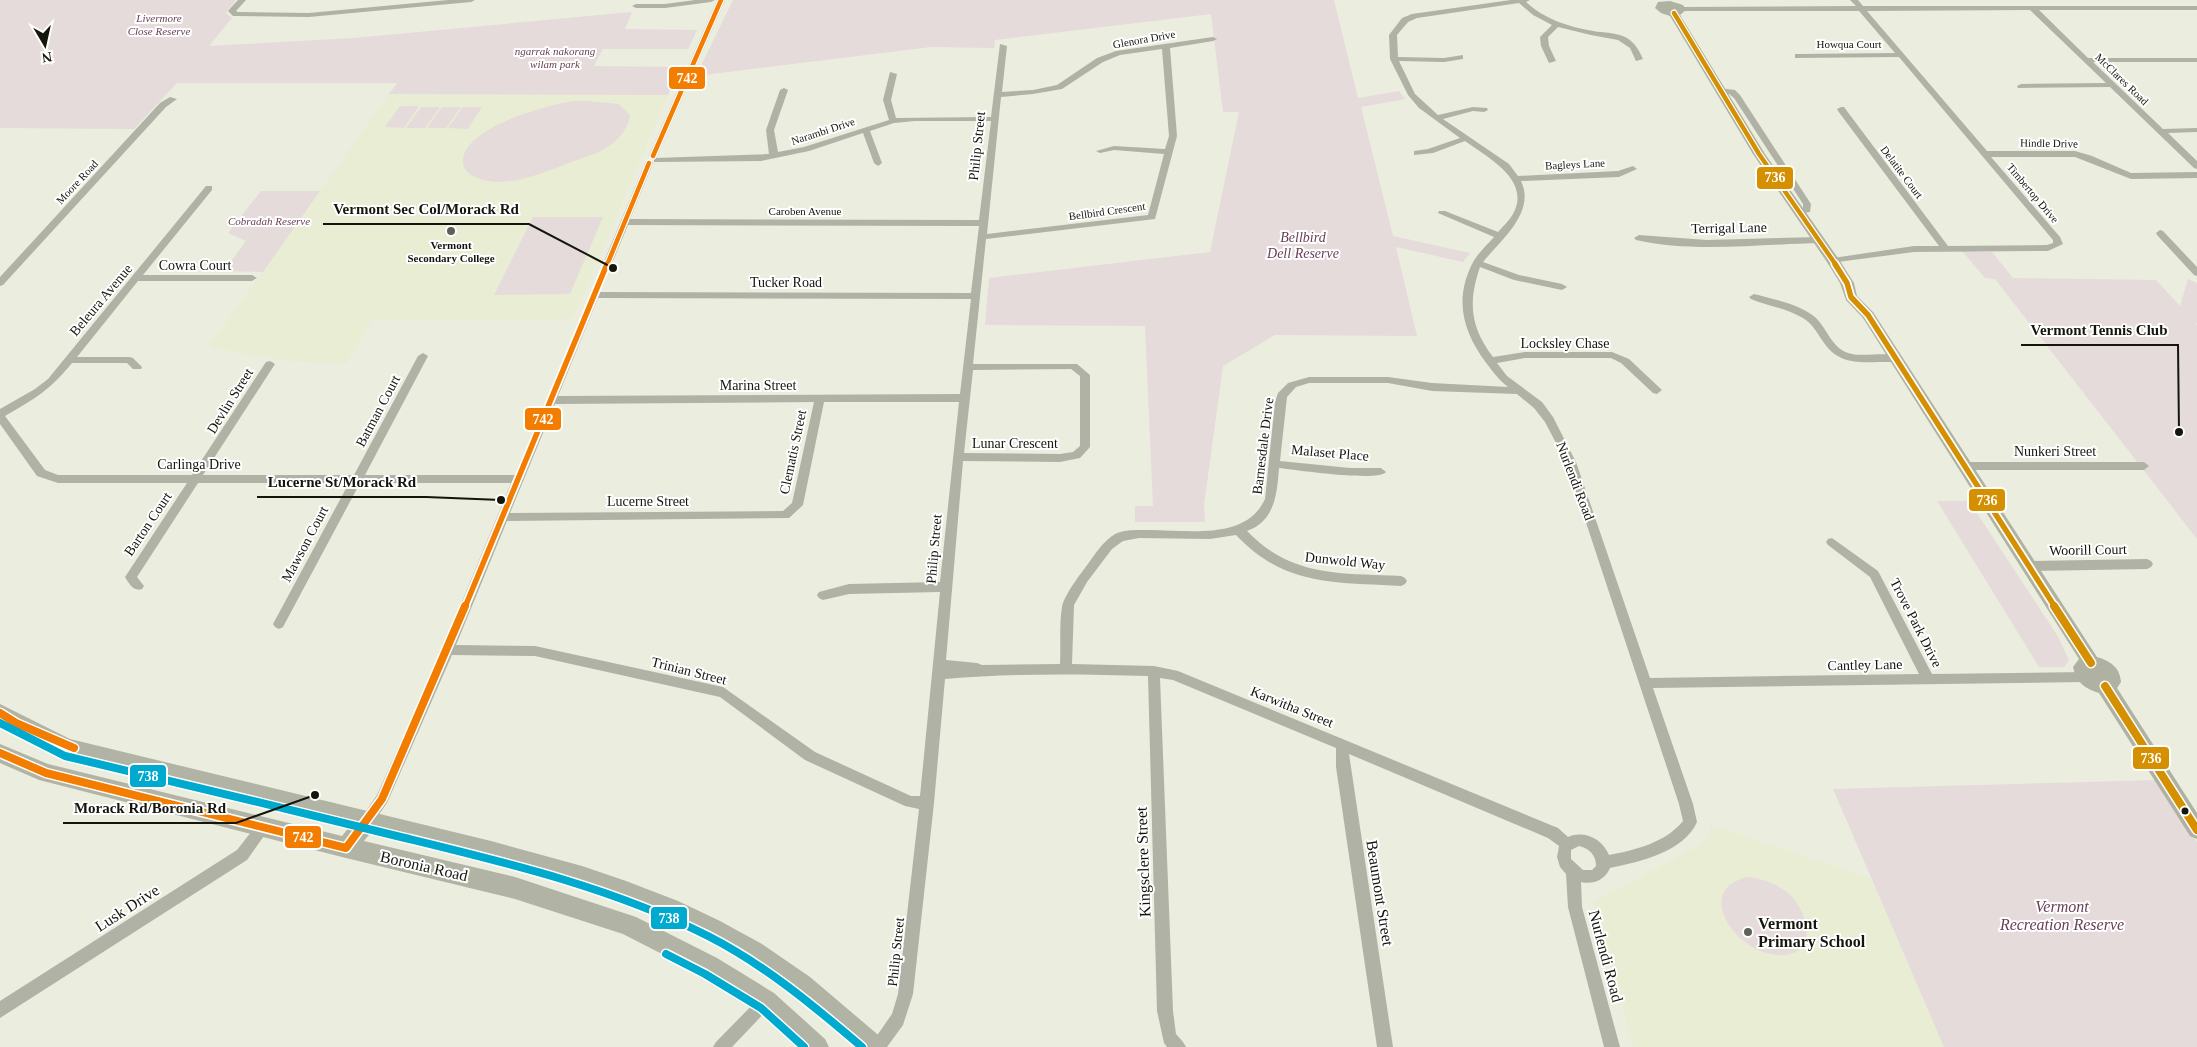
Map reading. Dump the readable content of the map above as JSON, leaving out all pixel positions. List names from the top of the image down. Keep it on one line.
{"streets":{"main road":["Boronia Road"],"street":["Glenora Drive","Howqua Court","McClares Road","Narambi Drive","Hindle Drive","Philip Street","Bagleys Lane","Delatite Court","Moore Road","Timbertop Drive","Caroben Avenue","Bellbird Crescent","Terrigal Lane","Cowra Court","Tucker Road","Beleura Avenue","Locksley Chase","Marina Street","Devlin Street","Batman Court","Lunar Crescent","Barnesdale Drive","Nunkeri Street","Clematis Street","Malaset Place","Carlinga Drive","Nurlendi Road","Lucerne Street","Barton Court","Mawson Court","Woorill Court","Dunwold Way","Trove Park Drive","Cantley Lane","Trinian Street","Karwitha Street","Kingsclere Street","Beaumont Street","Lusk Drive"]},"crossings":[["Glenora Drive","Philip Street"],["Glenora Drive","Bellbird Crescent"],["Howqua Court","Timbertop Drive"],["Narambi Drive","Philip Street"],["Hindle Drive","Timbertop Drive"],["Philip Street","Caroben Avenue"],["Philip Street","Bellbird Crescent"],["Philip Street","Tucker Road"],["Philip Street","Marina Street"],["Philip Street","Lunar Crescent"],["Philip Street","Trinian Street"],["Philip Street","Karwitha Street"],["Philip Street","Boronia Road"],["Bagleys Lane","Nurlendi Road"],["Delatite Court","Timbertop Drive"],["Cowra Court","Beleura Avenue"],["Beleura Avenue","Carlinga Drive"],["Locksley Chase","Nurlendi Road"],["Marina Street","Clematis Street"],["Devlin Street","Carlinga Drive"],["Devlin Street","Barton Court"],["Batman Court","Carlinga Drive"],["Batman Court","Mawson Court"],["Barnesdale Drive","Malaset Place"],["Barnesdale Drive","Nurlendi Road"],["Barnesdale Drive","Dunwold Way"],["Barnesdale Drive","Karwitha Street"],["Clematis Street","Lucerne Street"],["Carlinga Drive","Barton Court"],["Carlinga Drive","Mawson Court"],["Nurlendi Road","Cantley Lane"],["Nurlendi Road","Karwitha Street"],["Trove Park Drive","Cantley Lane"],["Karwitha Street","Kingsclere Street"],["Karwitha Street","Beaumont Street"],["Boronia Road","Lusk Drive"]],"parks":["Livermore Close Reserve","ngarrak nakorang wilam park","Cobradah Reserve","Bellbird Dell Reserve","Vermont Recreation Reserve"],"places":["Vermont Secondary College","Vermont Sec Col/Morack Rd","Vermont Tennis Club","Lucerne St/Morack Rd","Morack Rd/Boronia Rd","Vermont Primary School"],"lines":["transit line 742","transit line 736","transit line 738"],"north":"bottom"}
